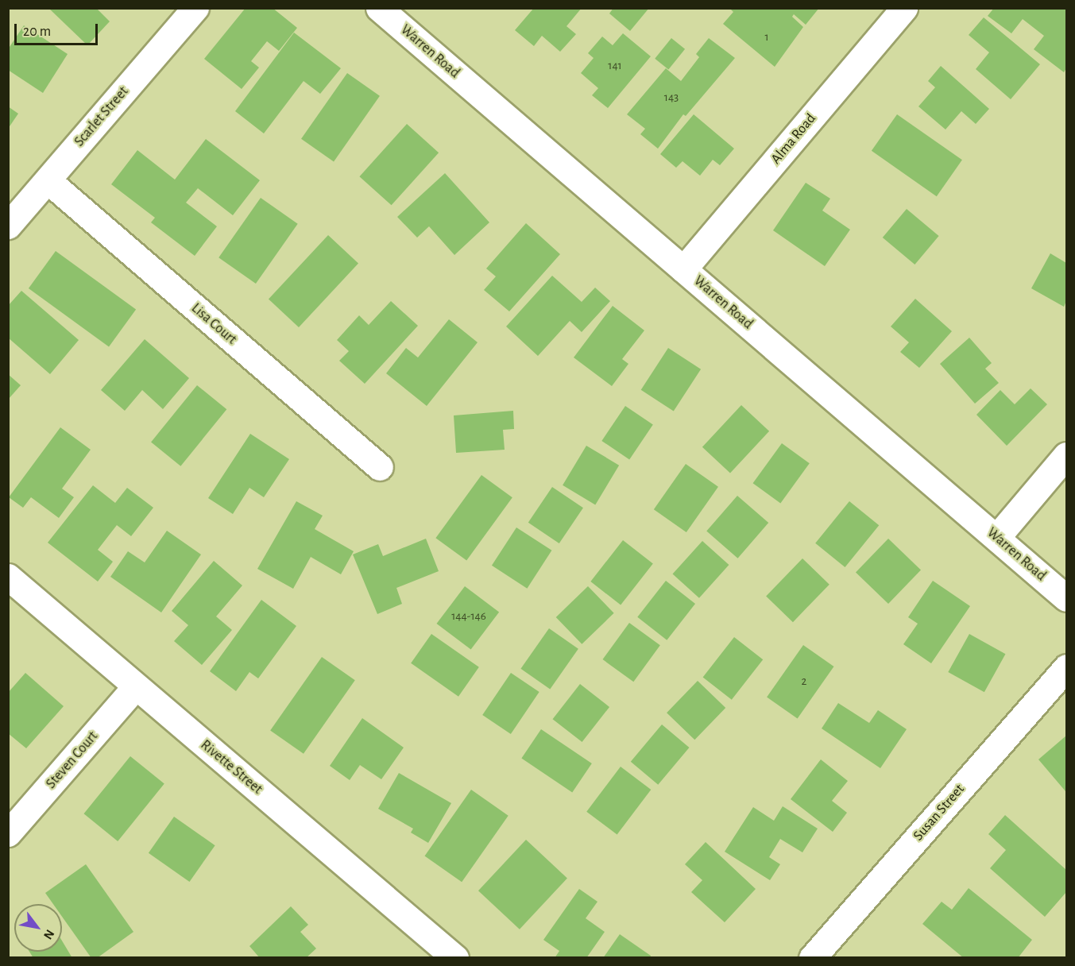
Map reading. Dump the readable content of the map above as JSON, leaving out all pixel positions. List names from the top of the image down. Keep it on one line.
{"streets":{"street":["Warren Road","Scarlet Street","Alma Road","Lisa Court","Steven Court","Rivette Street","Susan Street"]},"crossings":[["Warren Road","Alma Road"],["Scarlet Street","Lisa Court"],["Steven Court","Rivette Street"]],"house_numbers":["1","141","143","144-146","2"],"scale_bar":"20 m","north":"bottom right"}
